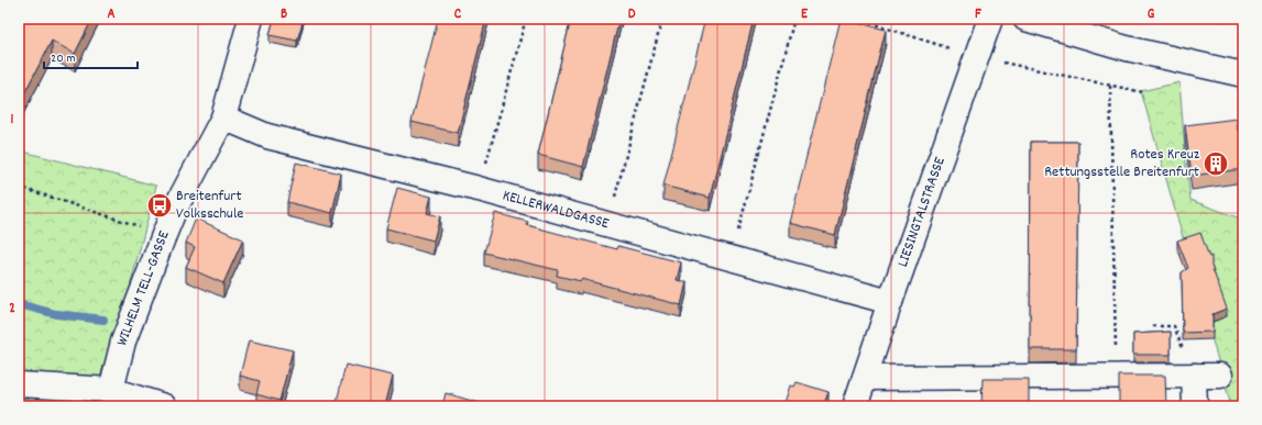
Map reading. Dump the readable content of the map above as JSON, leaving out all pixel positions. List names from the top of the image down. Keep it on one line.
{"streets":{"street":["KELLERWALDGASSE","LIESINGTALSTRASSE","WILHELM TELL-GASSE"]},"crossings":[["KELLERWALDGASSE","LIESINGTALSTRASSE"],["KELLERWALDGASSE","WILHELM TELL-GASSE"]],"places":{"building":["Rotes Kreuz Rettungsstelle Breitenfurt"],"bus stop":["Breitenfurt Volksschule"]},"scale_bar":"20 m","grid":{"columns":["A","B","C","D","E","F","G"],"rows":["1","2"]}}
